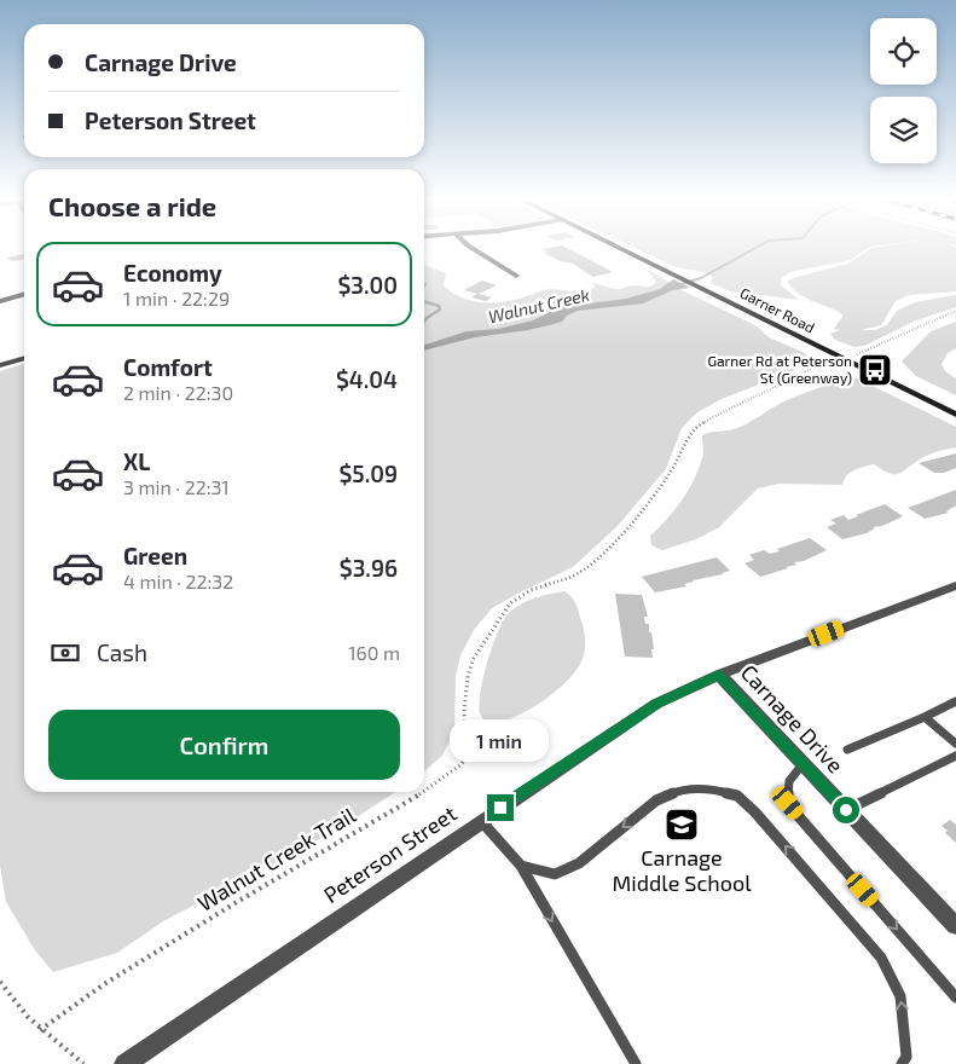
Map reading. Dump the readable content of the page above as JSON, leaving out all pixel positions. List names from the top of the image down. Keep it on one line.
{"streets":{"main road":["Garner Road"],"street":["Carnage Drive","Peterson Street"],"path":["Walnut Creek Trail"]},"crossings":[["Carnage Drive","Peterson Street"]],"water":["Walnut Creek"],"places":{"bus stop":["Garner Rd at Peterson St (Greenway)"],"school or university":["Carnage Middle School"]},"page":{"banner":["Carnage Drive","Peterson Street"],"heading":"Choose a ride","list":[{"name":"Economy","note":"1 min · 22:29","value":"$3.00"},{"name":"Comfort","note":"2 min · 22:30","value":"$4.04"},{"name":"XL","note":"3 min · 22:31","value":"$5.09"},{"name":"Green","note":"4 min · 22:32","value":"$3.96"}],"pay":["Cash","160 m"],"buttons":"Confirm","bubble":"1 min"}}
